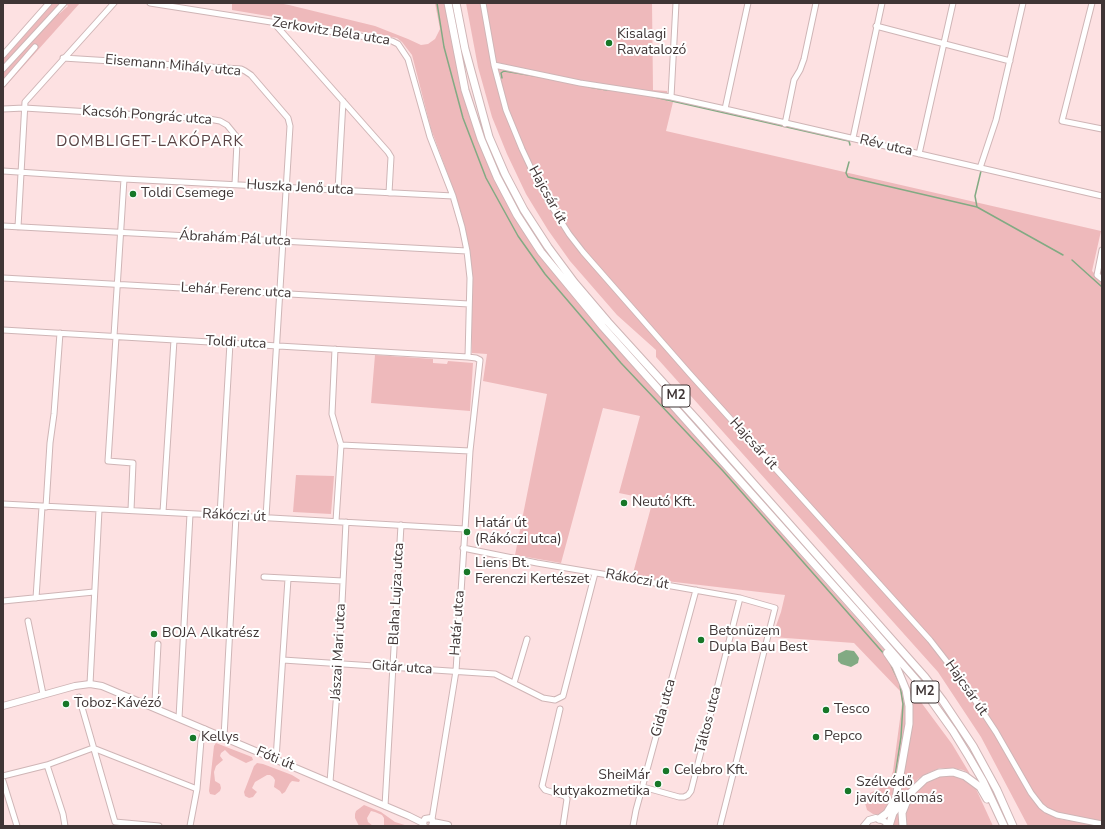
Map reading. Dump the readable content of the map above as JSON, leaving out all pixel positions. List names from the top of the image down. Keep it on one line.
{"streets":{"highway":["M2"],"main road":["Fóti út"],"street":["Zerkovitz Béla utca","Eisemann Mihály utca","Kacsóh Pongrác utca","Rév utca","Huszka Jenő utca","Hajcsár út","Ábrahám Pál utca","Lehár Ferenc utca","Toldi utca","Rákóczi út","Blaha Lujza utca","Határ utca","Jászai Mari utca","Gitár utca","Gida utca","Táltos utca"]},"crossings":[["Zerkovitz Béla utca","Huszka Jenő utca"],["Zerkovitz Béla utca","Ábrahám Pál utca"],["Zerkovitz Béla utca","Lehár Ferenc utca"],["Zerkovitz Béla utca","Toldi utca"],["Zerkovitz Béla utca","Határ utca"],["Eisemann Mihály utca","Huszka Jenő utca"],["Eisemann Mihály utca","Ábrahám Pál utca"],["Eisemann Mihály utca","Lehár Ferenc utca"],["Eisemann Mihály utca","Toldi utca"],["Eisemann Mihály utca","Rákóczi út"],["Kacsóh Pongrác utca","Huszka Jenő utca"],["Rév utca","Hajcsár út"],["Toldi utca","Határ utca"],["Rákóczi út","Blaha Lujza utca"],["Rákóczi út","Határ utca"],["Rákóczi út","Jászai Mari utca"],["Rákóczi út","Gitár utca"],["Rákóczi út","Gida utca"],["Rákóczi út","Táltos utca"],["Blaha Lujza utca","Gitár utca"],["Blaha Lujza utca","Fóti út"],["Határ utca","Gitár utca"],["Határ utca","Fóti út"],["Jászai Mari utca","Gitár utca"],["Jászai Mari utca","Fóti út"],["Gida utca","Táltos utca"]],"districts":["DOMBLIGET-LAKÓPARK"],"places":["Kisalagi Ravatalozó","Toldi Csemege","Neutó Kft.","Határ út (Rákóczi utca)","Liens Bt. Ferenczi Kertészet","BOJA Alkatrész","Betonüzem Dupla Bau Best","Toboz-Kávézó","Tesco","Pepco","Kellys","Celebro Kft.","SheiMár kutyakozmetika","Szélvédő javító állomás"]}
